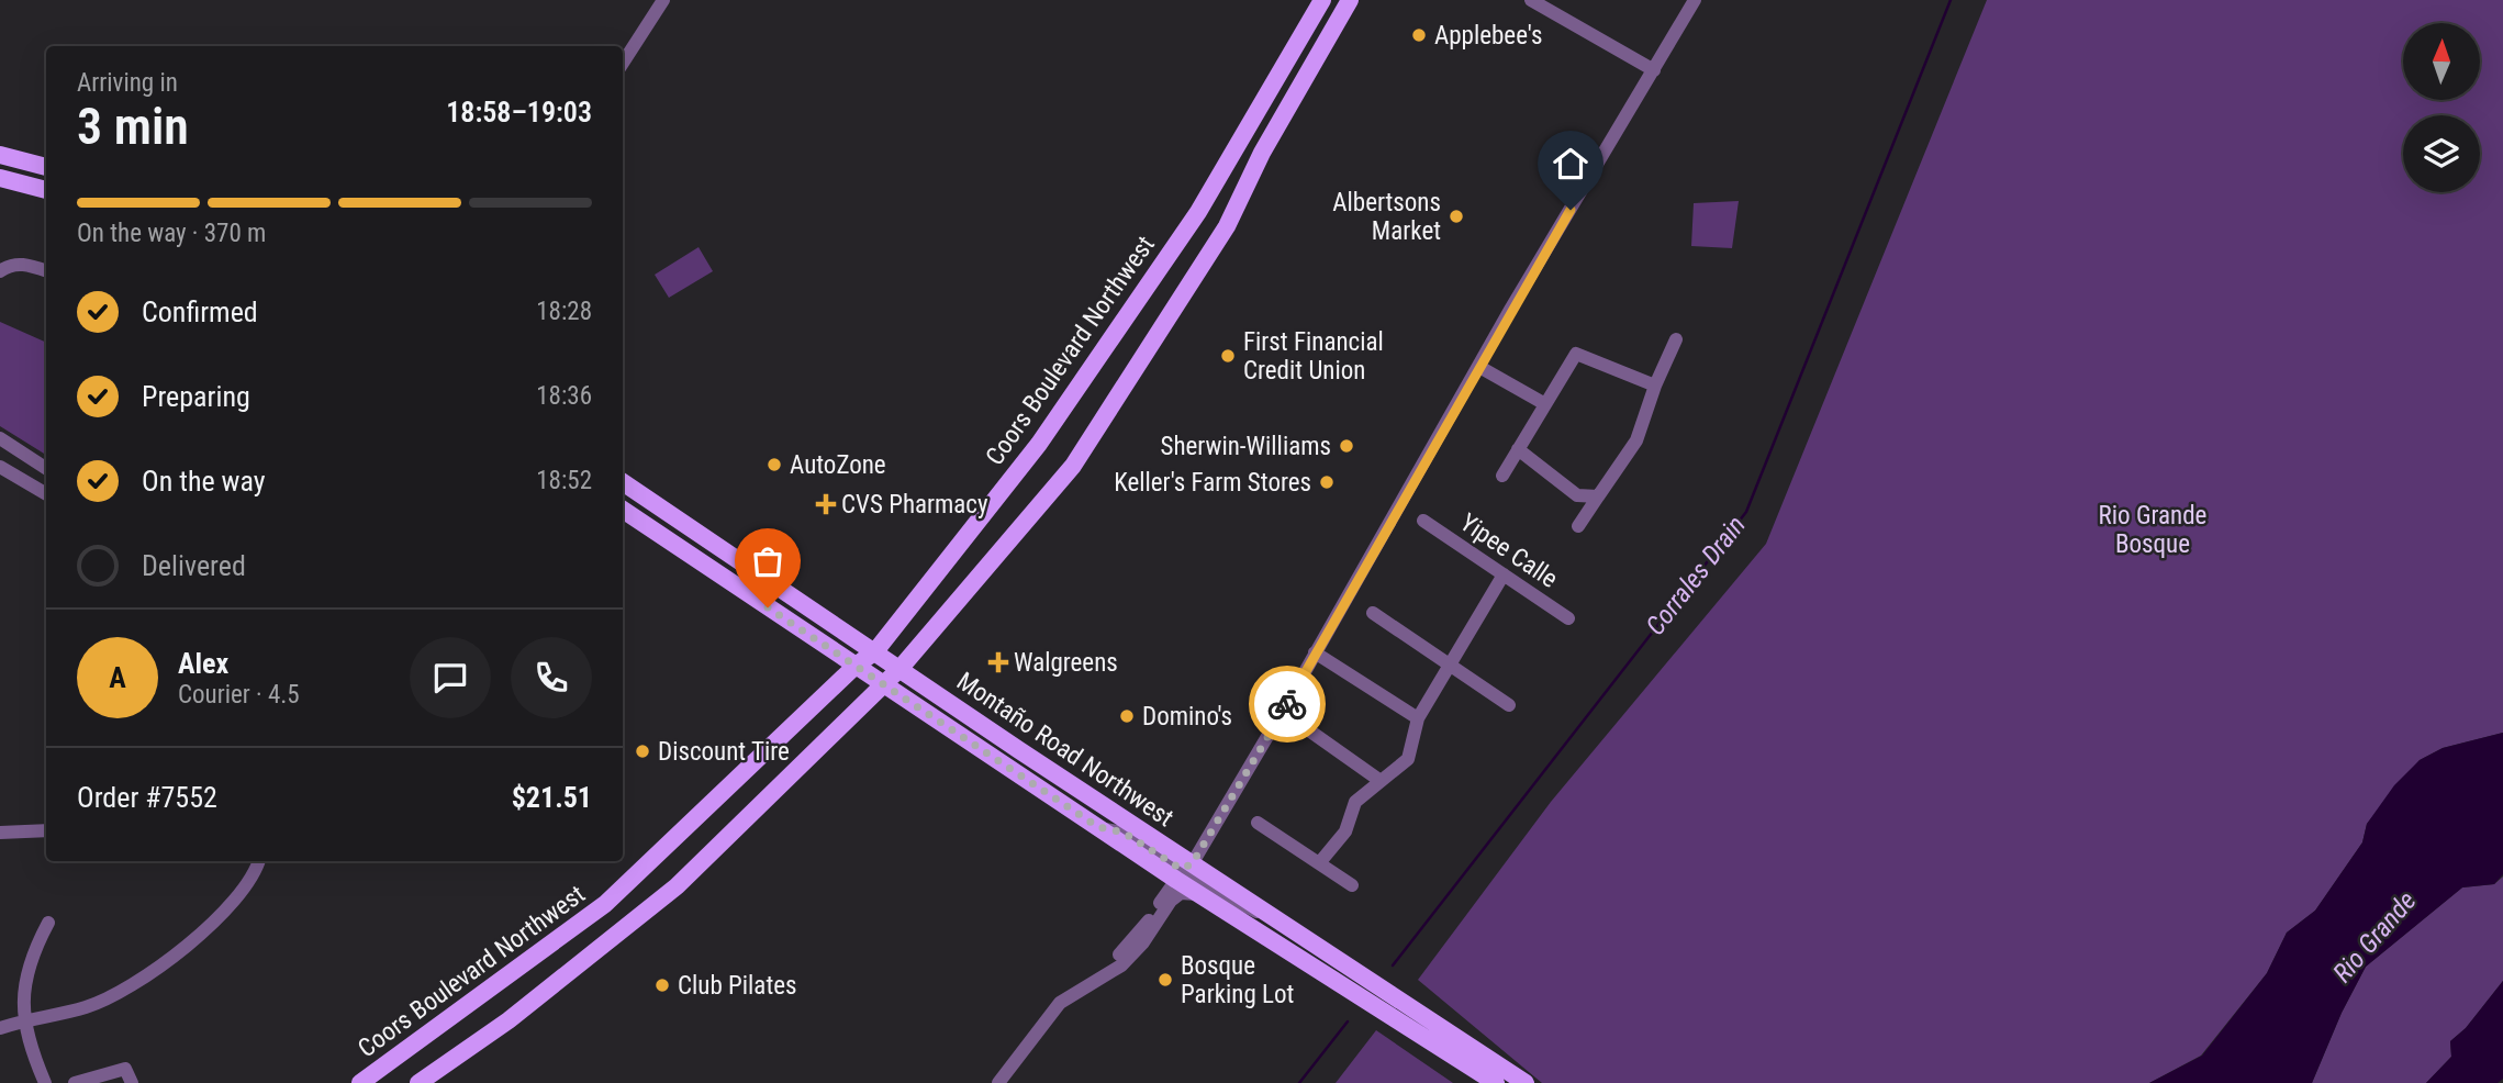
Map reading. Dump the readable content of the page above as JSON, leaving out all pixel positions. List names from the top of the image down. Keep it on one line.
{"streets":{"main road":["Coors Boulevard Northwest","Montaño Road Northwest"],"street":["Yipee Calle"]},"crossings":[["Coors Boulevard Northwest","Montaño Road Northwest"]],"water":["Corrales Drain","Rio Grande"],"parks":["Rio Grande Bosque"],"places":{"other":["Applebee's","Albertsons Market","First Financial Credit Union","Sherwin-Williams","AutoZone","Keller's Farm Stores","Domino's","Discount Tire","Bosque Parking Lot","Club Pilates"],"health":["CVS Pharmacy","Walgreens"]},"north":"top","page":{"heading":["3 min","Arriving in","18:58–19:03"],"panel":["Alex","Courier · 4.5","Order #7552","$21.51"],"bar":"On the way · 370 m","list":[["Confirmed","18:28"],["Preparing","18:36"],["On the way","18:52"],"Delivered"],"round":"A"}}
